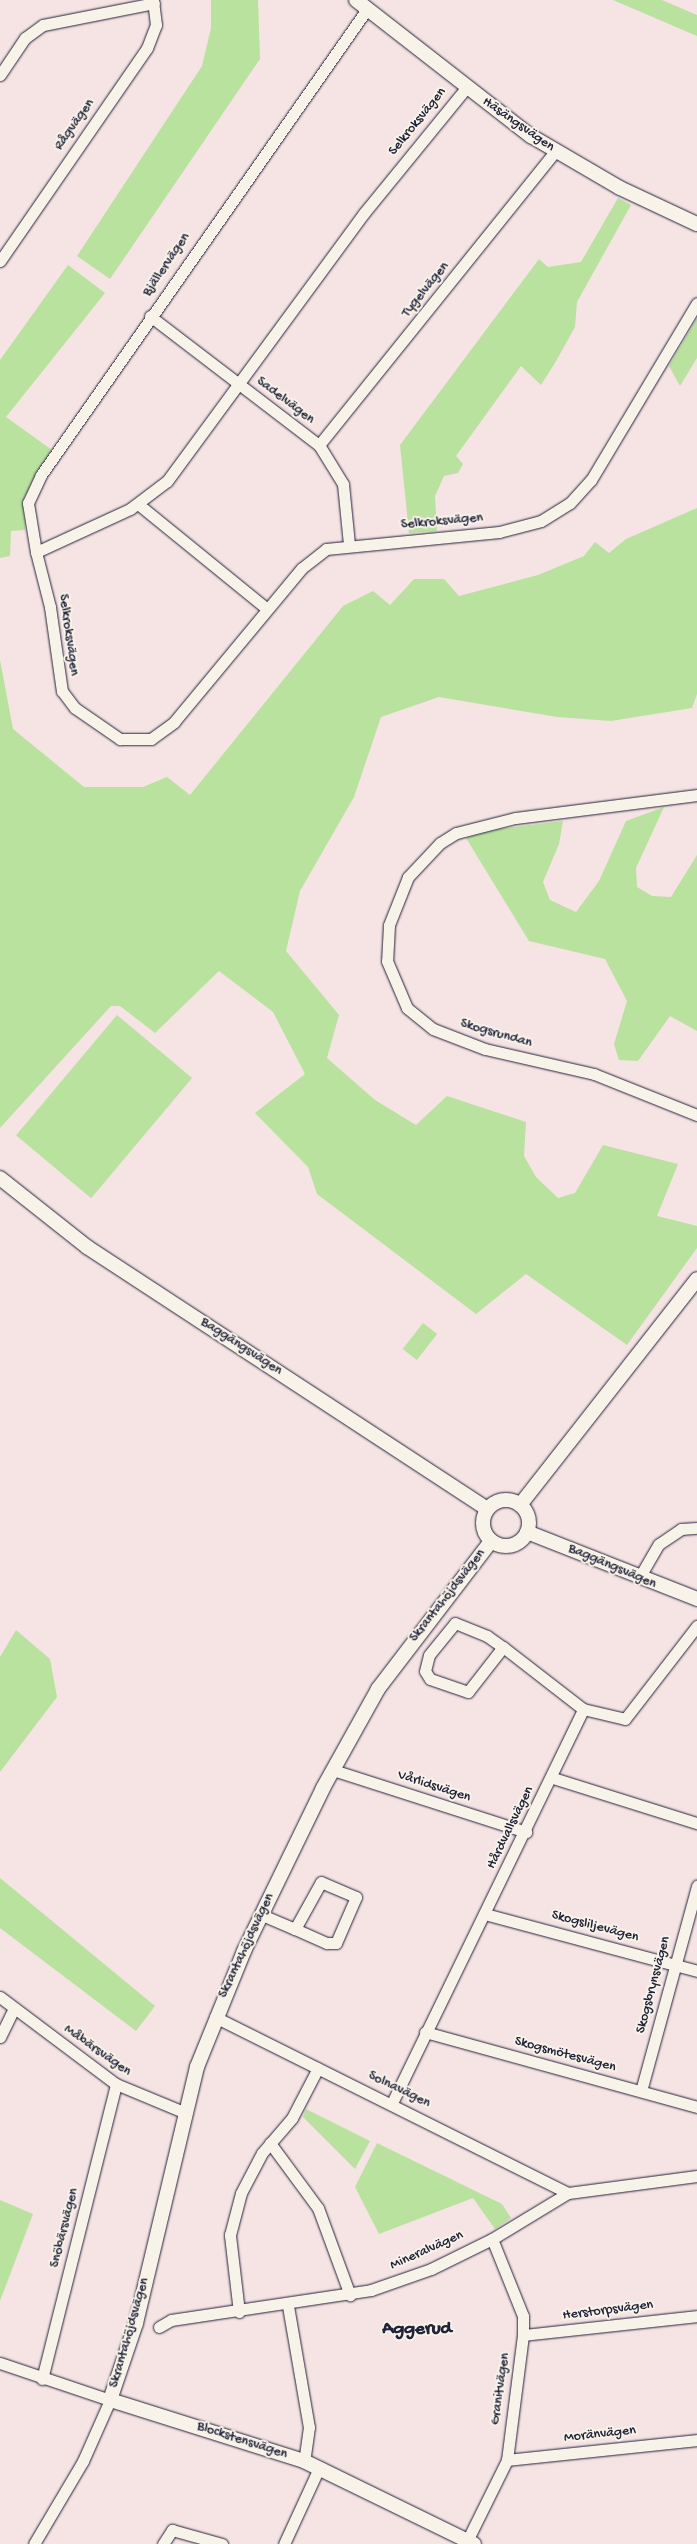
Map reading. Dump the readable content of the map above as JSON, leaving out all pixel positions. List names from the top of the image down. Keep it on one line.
{"streets":{"street":["Selkroksvägen","Rågvägen","Häsängsvägen","Bjällervägen","Tygelvägen","Sadelvägen","Skogsrundan","Baggängsvägen","Skrantahöjdsvägen","Vårlidsvägen","Hårdvallsvägen","Skogsliljevägen","Skogsbrynsvägen","Måbärsvägen","Skogsmötesvägen","Solnavägen","Snöbärsvägen","Mineralvägen","Herstorpsvägen","Granitvägen","Moränvägen","Blockstensvägen"]},"crossings":[["Selkroksvägen","Häsängsvägen"],["Selkroksvägen","Bjällervägen"],["Selkroksvägen","Sadelvägen"],["Häsängsvägen","Bjällervägen"],["Häsängsvägen","Tygelvägen"],["Bjällervägen","Sadelvägen"],["Tygelvägen","Sadelvägen"],["Baggängsvägen","Skrantahöjdsvägen"],["Skrantahöjdsvägen","Vårlidsvägen"],["Skrantahöjdsvägen","Måbärsvägen"],["Skrantahöjdsvägen","Solnavägen"],["Skrantahöjdsvägen","Blockstensvägen"],["Vårlidsvägen","Hårdvallsvägen"],["Hårdvallsvägen","Skogsliljevägen"],["Hårdvallsvägen","Skogsmötesvägen"],["Hårdvallsvägen","Solnavägen"],["Skogsliljevägen","Skogsbrynsvägen"],["Skogsbrynsvägen","Skogsmötesvägen"],["Måbärsvägen","Snöbärsvägen"],["Solnavägen","Mineralvägen"],["Snöbärsvägen","Blockstensvägen"],["Mineralvägen","Granitvägen"],["Herstorpsvägen","Granitvägen"],["Granitvägen","Moränvägen"],["Granitvägen","Blockstensvägen"]],"districts":["Aggerud"]}
